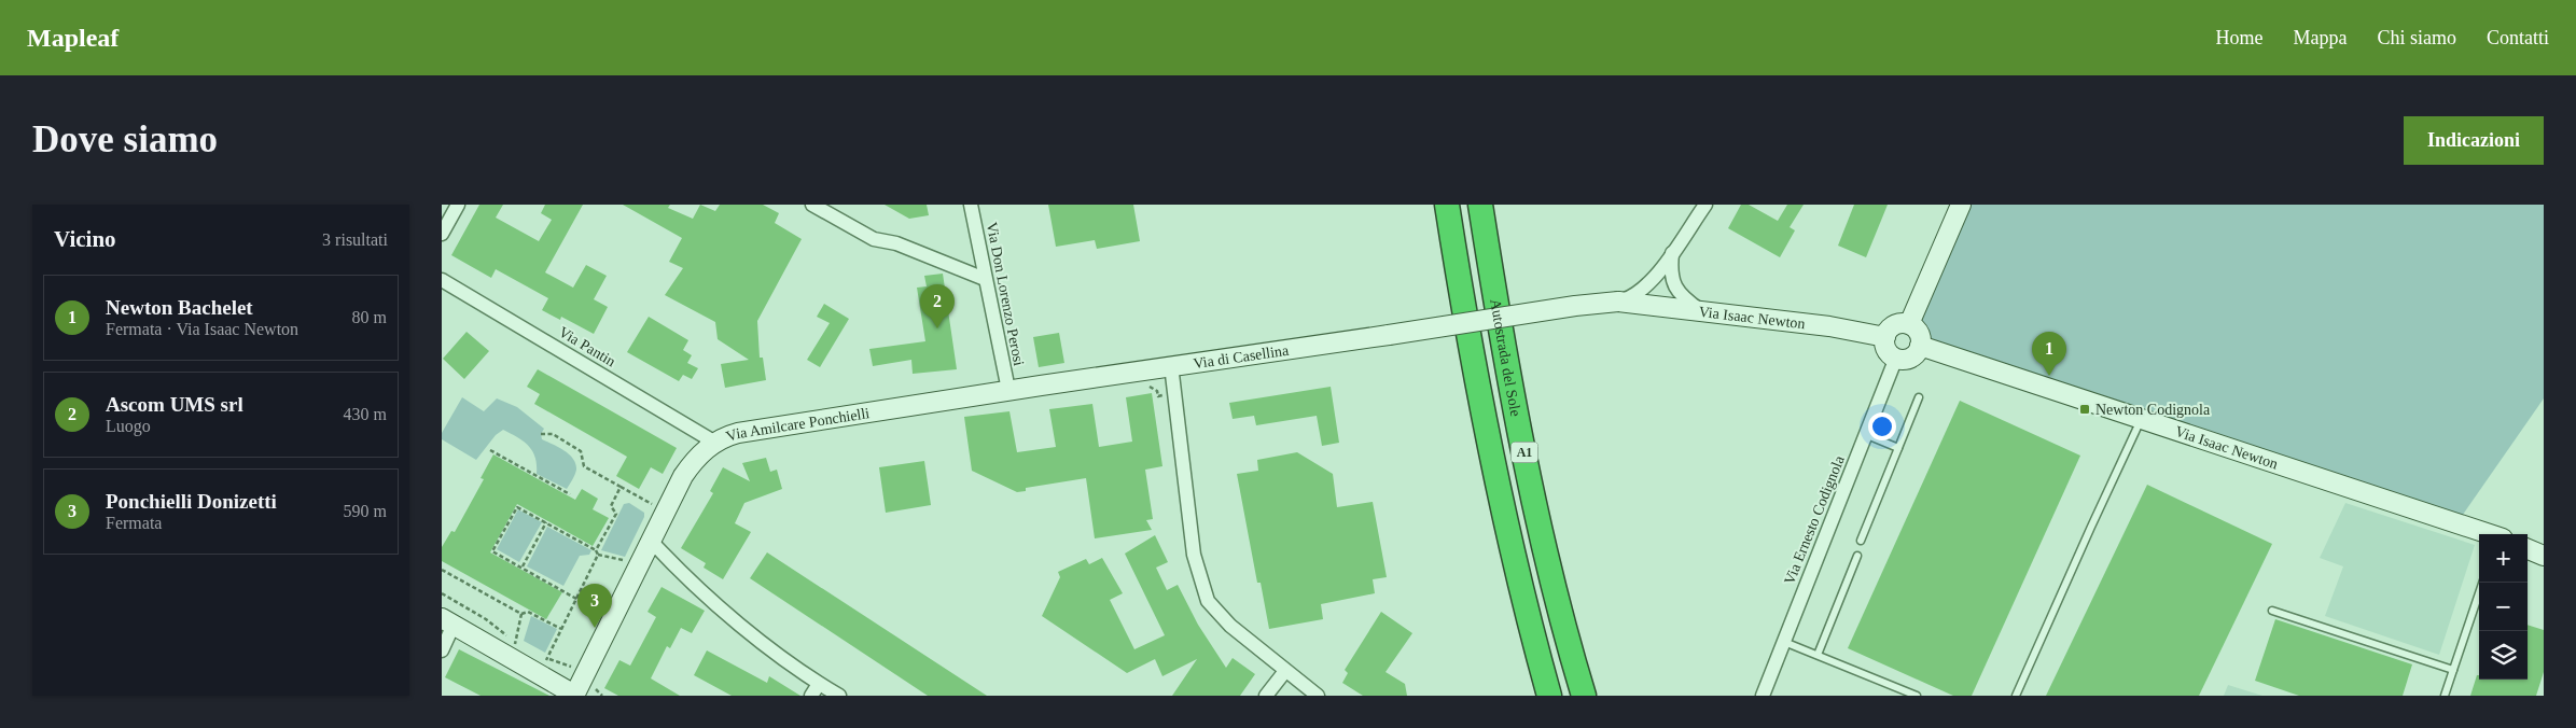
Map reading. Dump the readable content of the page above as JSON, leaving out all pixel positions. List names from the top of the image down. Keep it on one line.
{"streets":{"highway":["Autostrada del Sole","A1"],"street":["Via Don Lorenzo Perosi","Via Isaac Newton","Via Pantin","Via di Casellina","Via Amilcare Ponchielli","Via Ernesto Codignola"]},"crossings":[["Via Don Lorenzo Perosi","Via Amilcare Ponchielli"],["Via Isaac Newton","Via di Casellina"],["Via Isaac Newton","Via Ernesto Codignola"],["Via Pantin","Via Amilcare Ponchielli"],["Via di Casellina","Via Amilcare Ponchielli"]],"places":{"transit":["Newton Codignola"]},"page":{"header":"Mapleaf","nav":["Home","Mappa","Chi siamo","Contatti"],"buttons":"Indicazioni","title":"Dove siamo","heading":["Vicino","3 risultati"],"list":[{"mark":"1","name":"Newton Bachelet","note":"Fermata · Via Isaac Newton","value":"80 m"},{"mark":"2","name":"Ascom UMS srl","note":"Luogo","value":"430 m"},{"mark":"3","name":"Ponchielli Donizetti","note":"Fermata","value":"590 m"}],"pins":["2","1","3"],"map_buttons":["+","−"]}}
